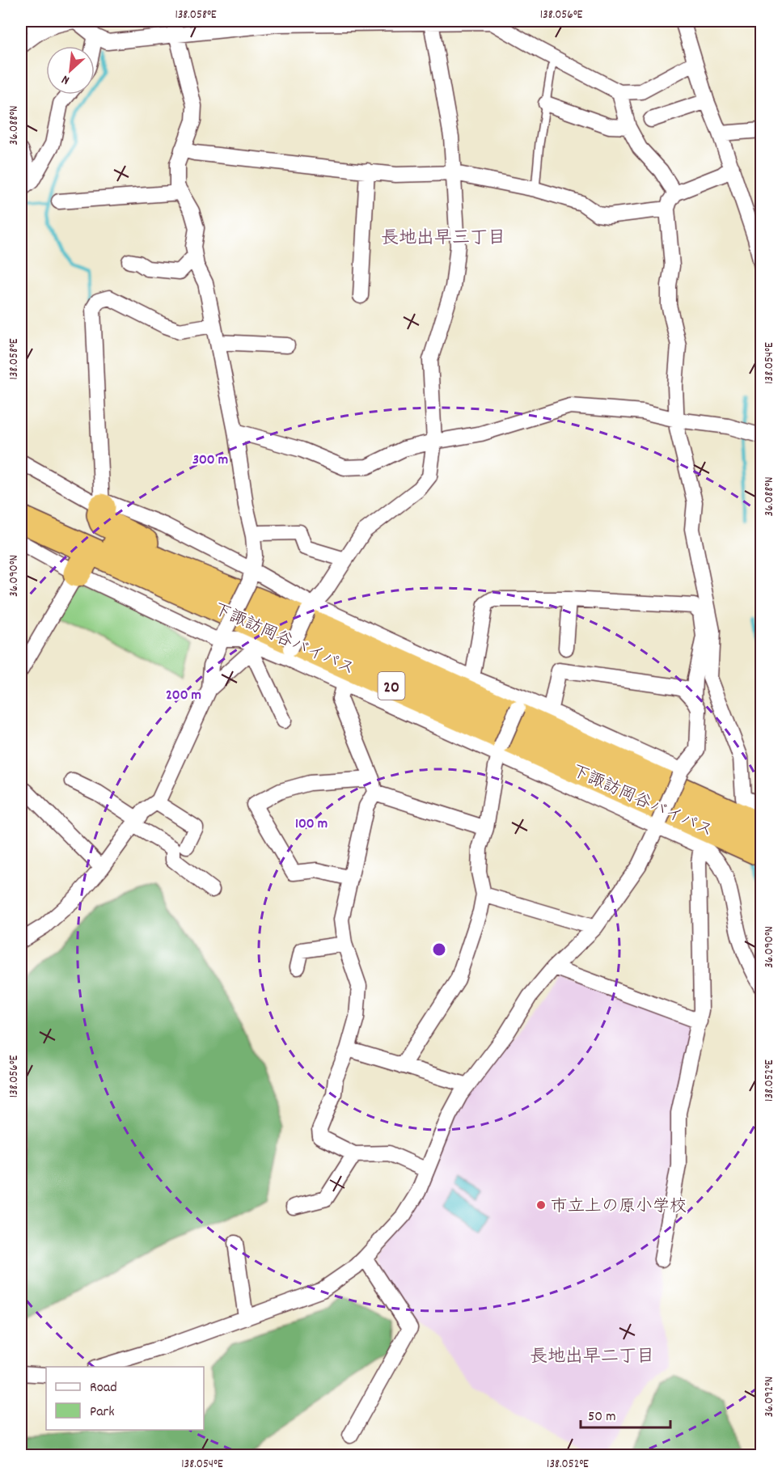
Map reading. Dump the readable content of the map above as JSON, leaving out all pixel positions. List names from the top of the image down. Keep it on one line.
{"streets":{"highway":["下諏訪岡谷バイパス","20"]},"districts":["長地出早三丁目","長地出早二丁目"],"places":["市立上の原小学校"],"legend":["Road","Park"],"scale_bar":"50 m","north":"bottom left","coordinates":["138.058°E","138.056°E","36.088°N","138.054°E","36.090°N","138.052°E","36.092°N"],"rings":["300 m","200 m","100 m"]}
